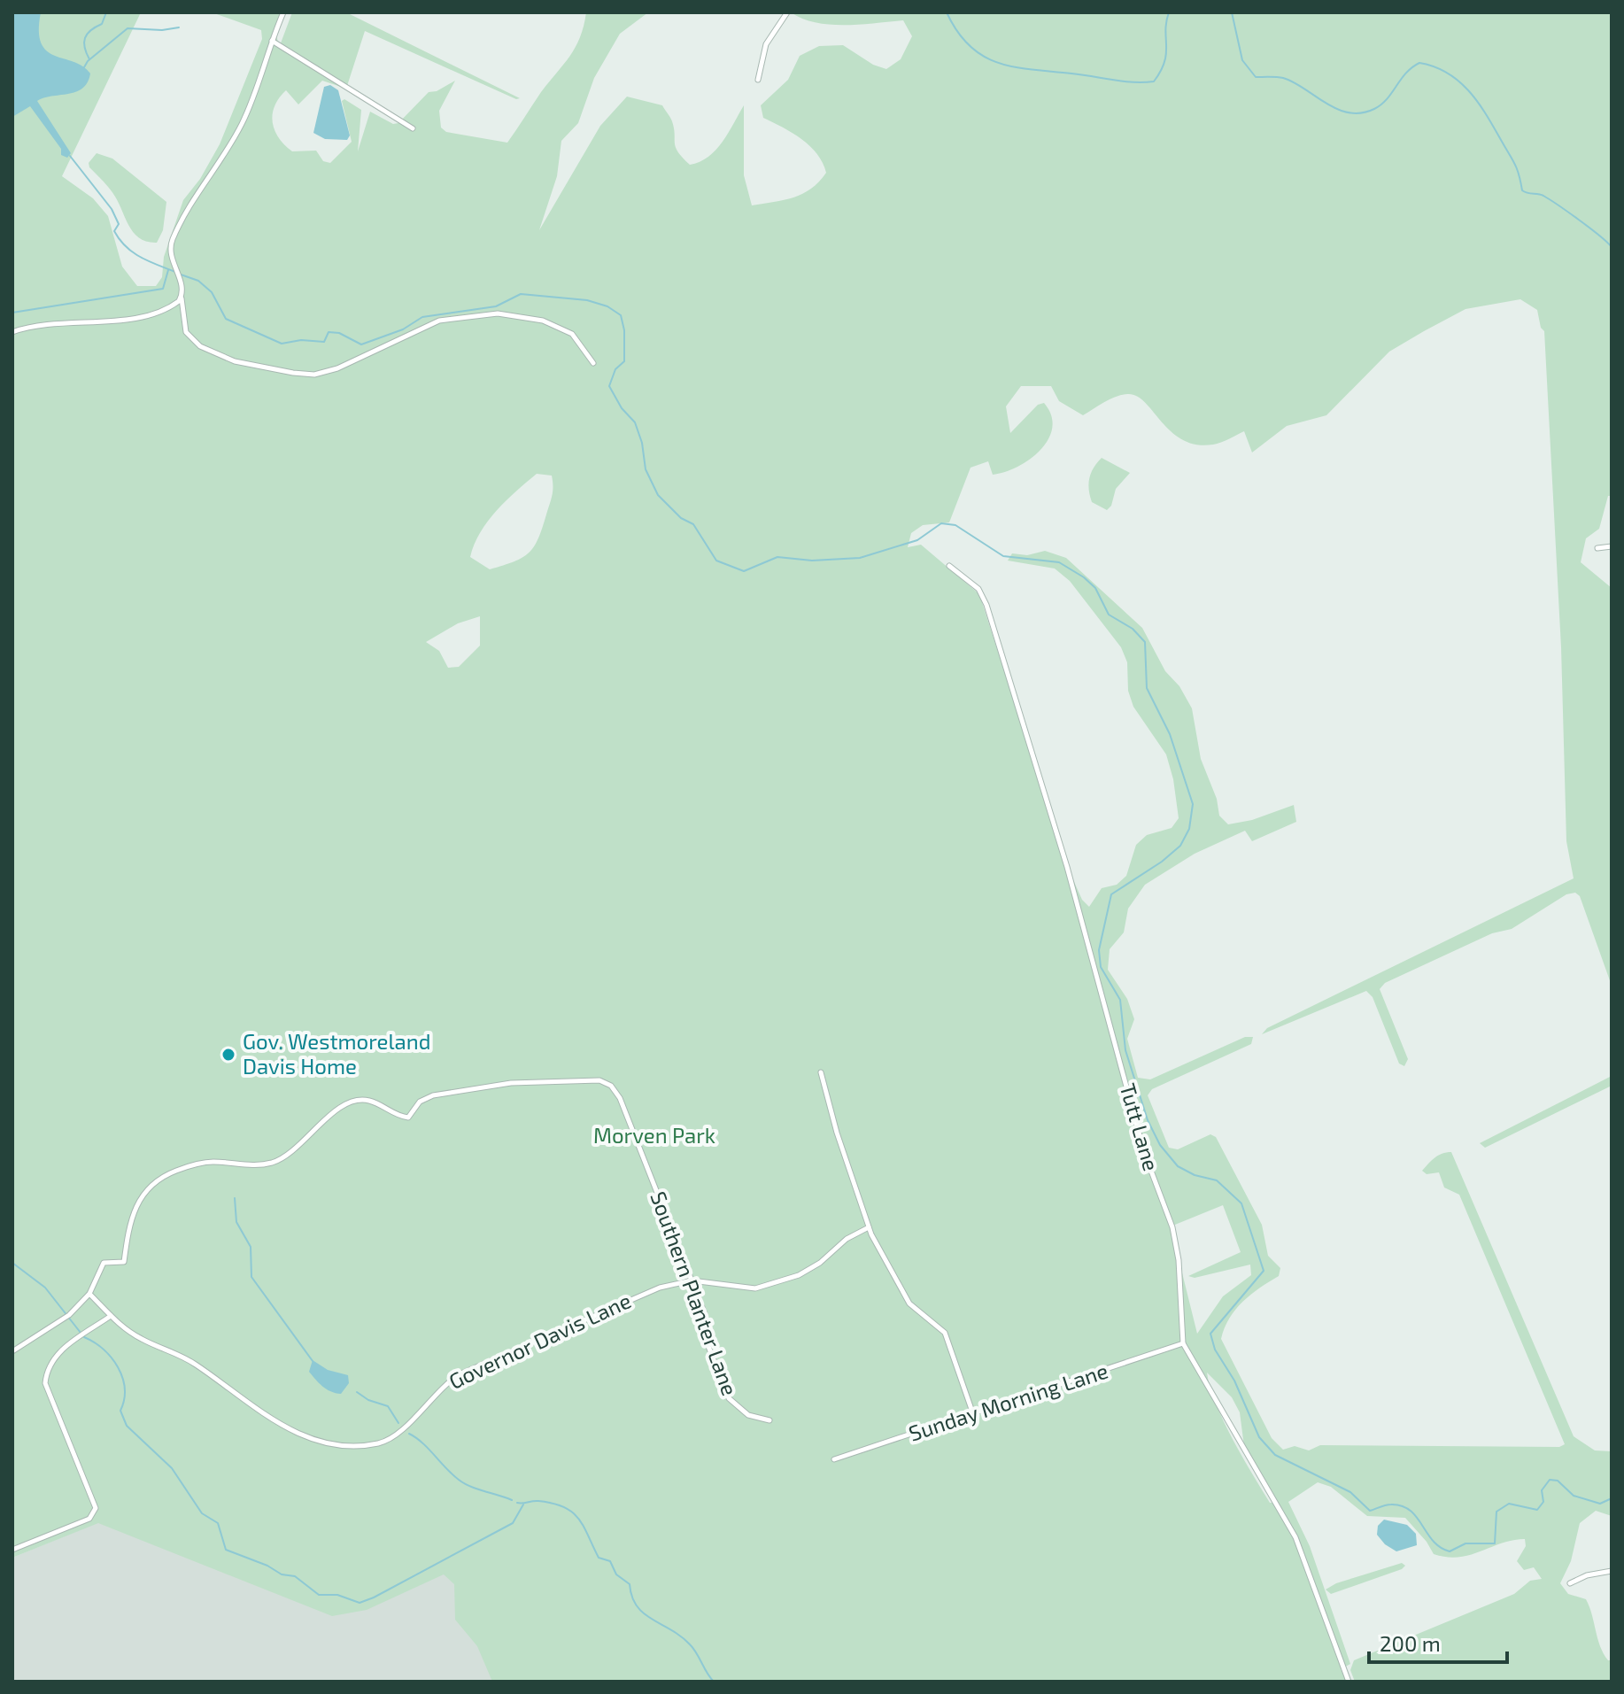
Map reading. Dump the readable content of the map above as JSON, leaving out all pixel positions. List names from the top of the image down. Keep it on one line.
{"streets":{"street":["Tutt Lane","Southern Planter Lane","Governor Davis Lane","Sunday Morning Lane"]},"crossings":[["Tutt Lane","Sunday Morning Lane"],["Southern Planter Lane","Governor Davis Lane"]],"parks":["Morven Park"],"places":["Gov. Westmoreland Davis Home"],"scale_bar":"200 m"}
